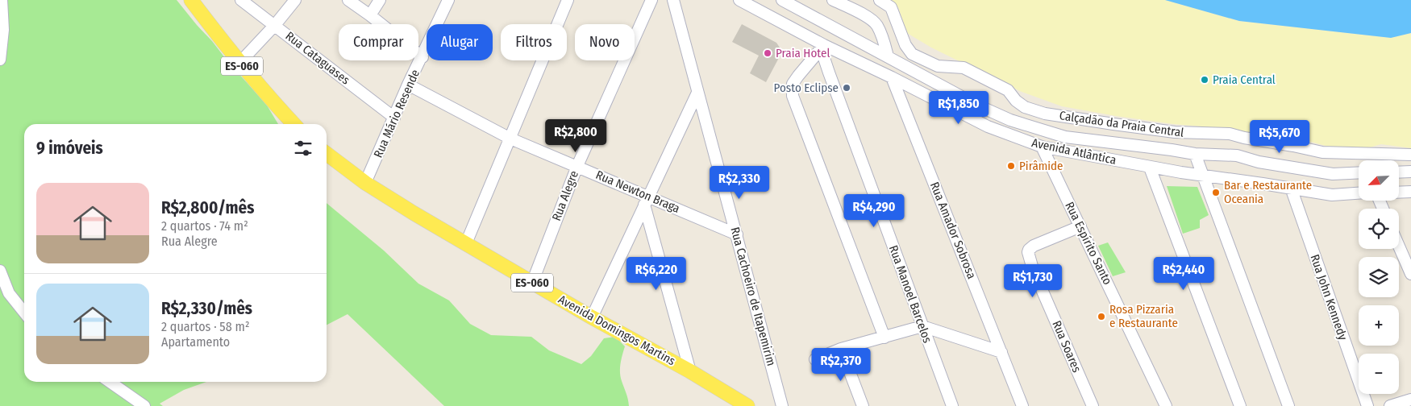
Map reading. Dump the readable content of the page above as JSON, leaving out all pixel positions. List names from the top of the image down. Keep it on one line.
{"streets":{"main road":["ES-060","Avenida Domingos Martins"],"street":["Rua Cataguases","Rua Mário Resende","Calçadão da Praia Central","Avenida Atlântica","Rua Newton Braga","Rua Alegre","Rua Amador Sobrosa","Rua Espírito Santo","Rua Manoel Barcelos","Rua Cachoeiro de Itapemirim","Rua John Kennedy","Rua Soares"]},"crossings":[["Rua Cataguases","Rua Mário Resende"],["Rua Mário Resende","Rua Newton Braga"],["Rua Mário Resende","Avenida Domingos Martins"],["Avenida Atlântica","Rua Amador Sobrosa"],["Avenida Atlântica","Rua Espírito Santo"],["Avenida Atlântica","Rua Manoel Barcelos"],["Avenida Atlântica","Rua John Kennedy"],["Rua Newton Braga","Rua Alegre"],["Rua Newton Braga","Rua Cachoeiro de Itapemirim"],["Rua Alegre","Avenida Domingos Martins"],["Rua Espírito Santo","Rua Soares"]],"places":["Praia Hotel","Praia Central","Posto Eclipse","Pirâmide","Bar e Restaurante Oceania","Rosa Pizzaria e Restaurante"],"north":"bottom left","page":{"chip":["Comprar","Alugar","Filtros","Novo"],"price":["R$1,850","R$2,800","R$5,670","R$2,330","R$4,290","R$6,220","R$2,440","R$1,730","R$2,370"],"heading":"9 imóveis","map_buttons":["+","−"],"list":[{"name":"R$2,800/mês","note":"2 quartos · 74 m² · Rua Alegre"},{"name":"R$2,330/mês","note":"2 quartos · 58 m² · Apartamento"}]}}
